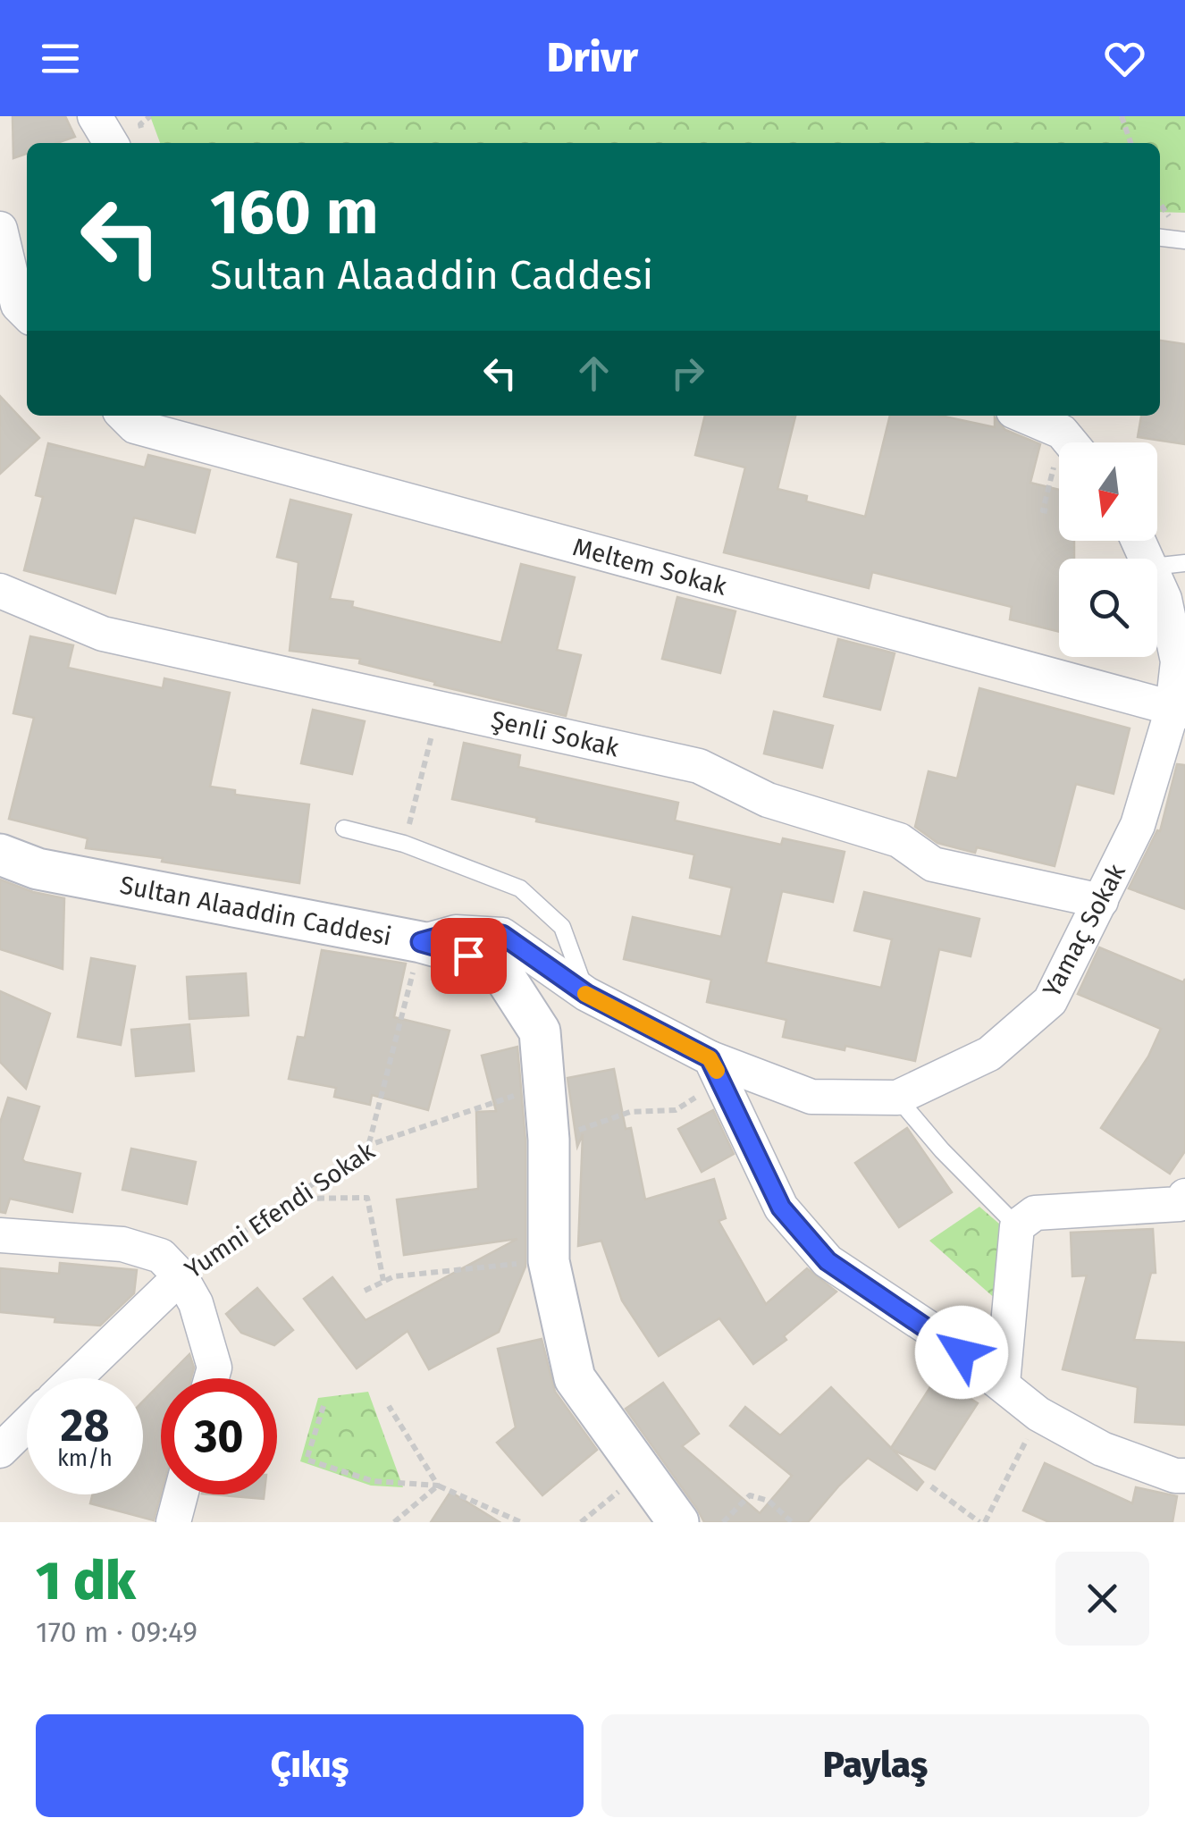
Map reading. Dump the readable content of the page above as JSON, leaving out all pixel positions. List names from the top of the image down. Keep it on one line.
{"streets":{"street":["Meltem Sokak","Şenli Sokak","Sultan Alaaddin Caddesi","Yamaç Sokak","Yumni Efendi Sokak"]},"crossings":[["Meltem Sokak","Yamaç Sokak"],["Şenli Sokak","Yamaç Sokak"],["Sultan Alaaddin Caddesi","Yamaç Sokak"],["Sultan Alaaddin Caddesi","Yumni Efendi Sokak"]],"north":"bottom","page":{"header":"Drivr","turn":["160 m","Sultan Alaaddin Caddesi"],"speed":"28 km/h","limit":"30","heading":["1 dk","170 m · 09:49"],"buttons":["Çıkış","Paylaş"]}}
